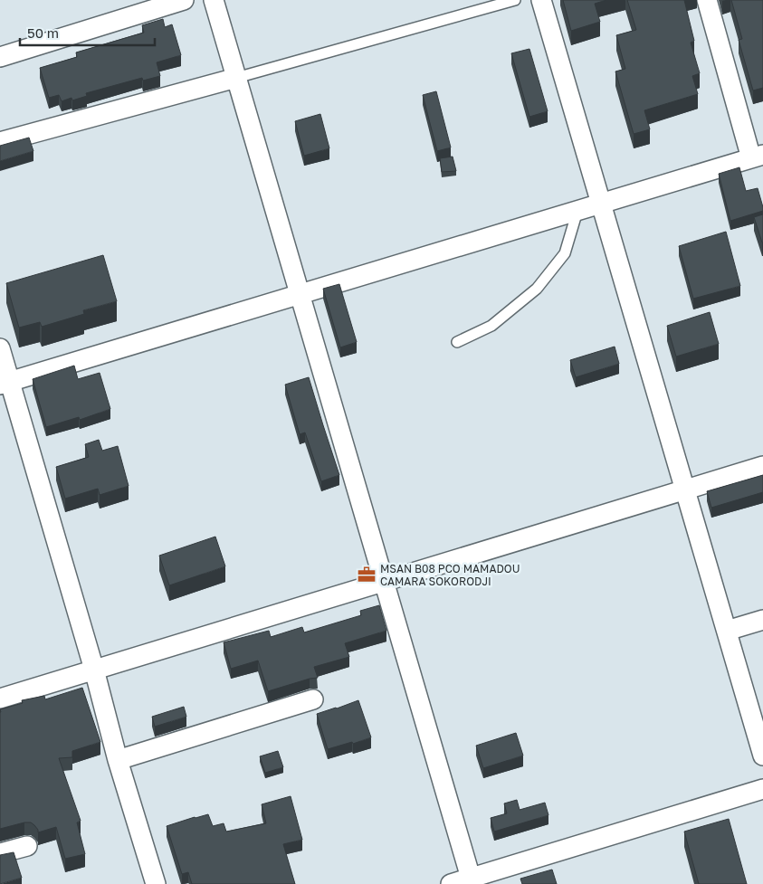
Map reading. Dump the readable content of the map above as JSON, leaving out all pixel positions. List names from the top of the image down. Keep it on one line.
{"places":{"office":["MSAN B08 PCO MAMADOU CAMARA SOKORODJI"]},"scale_bar":"50 m"}
